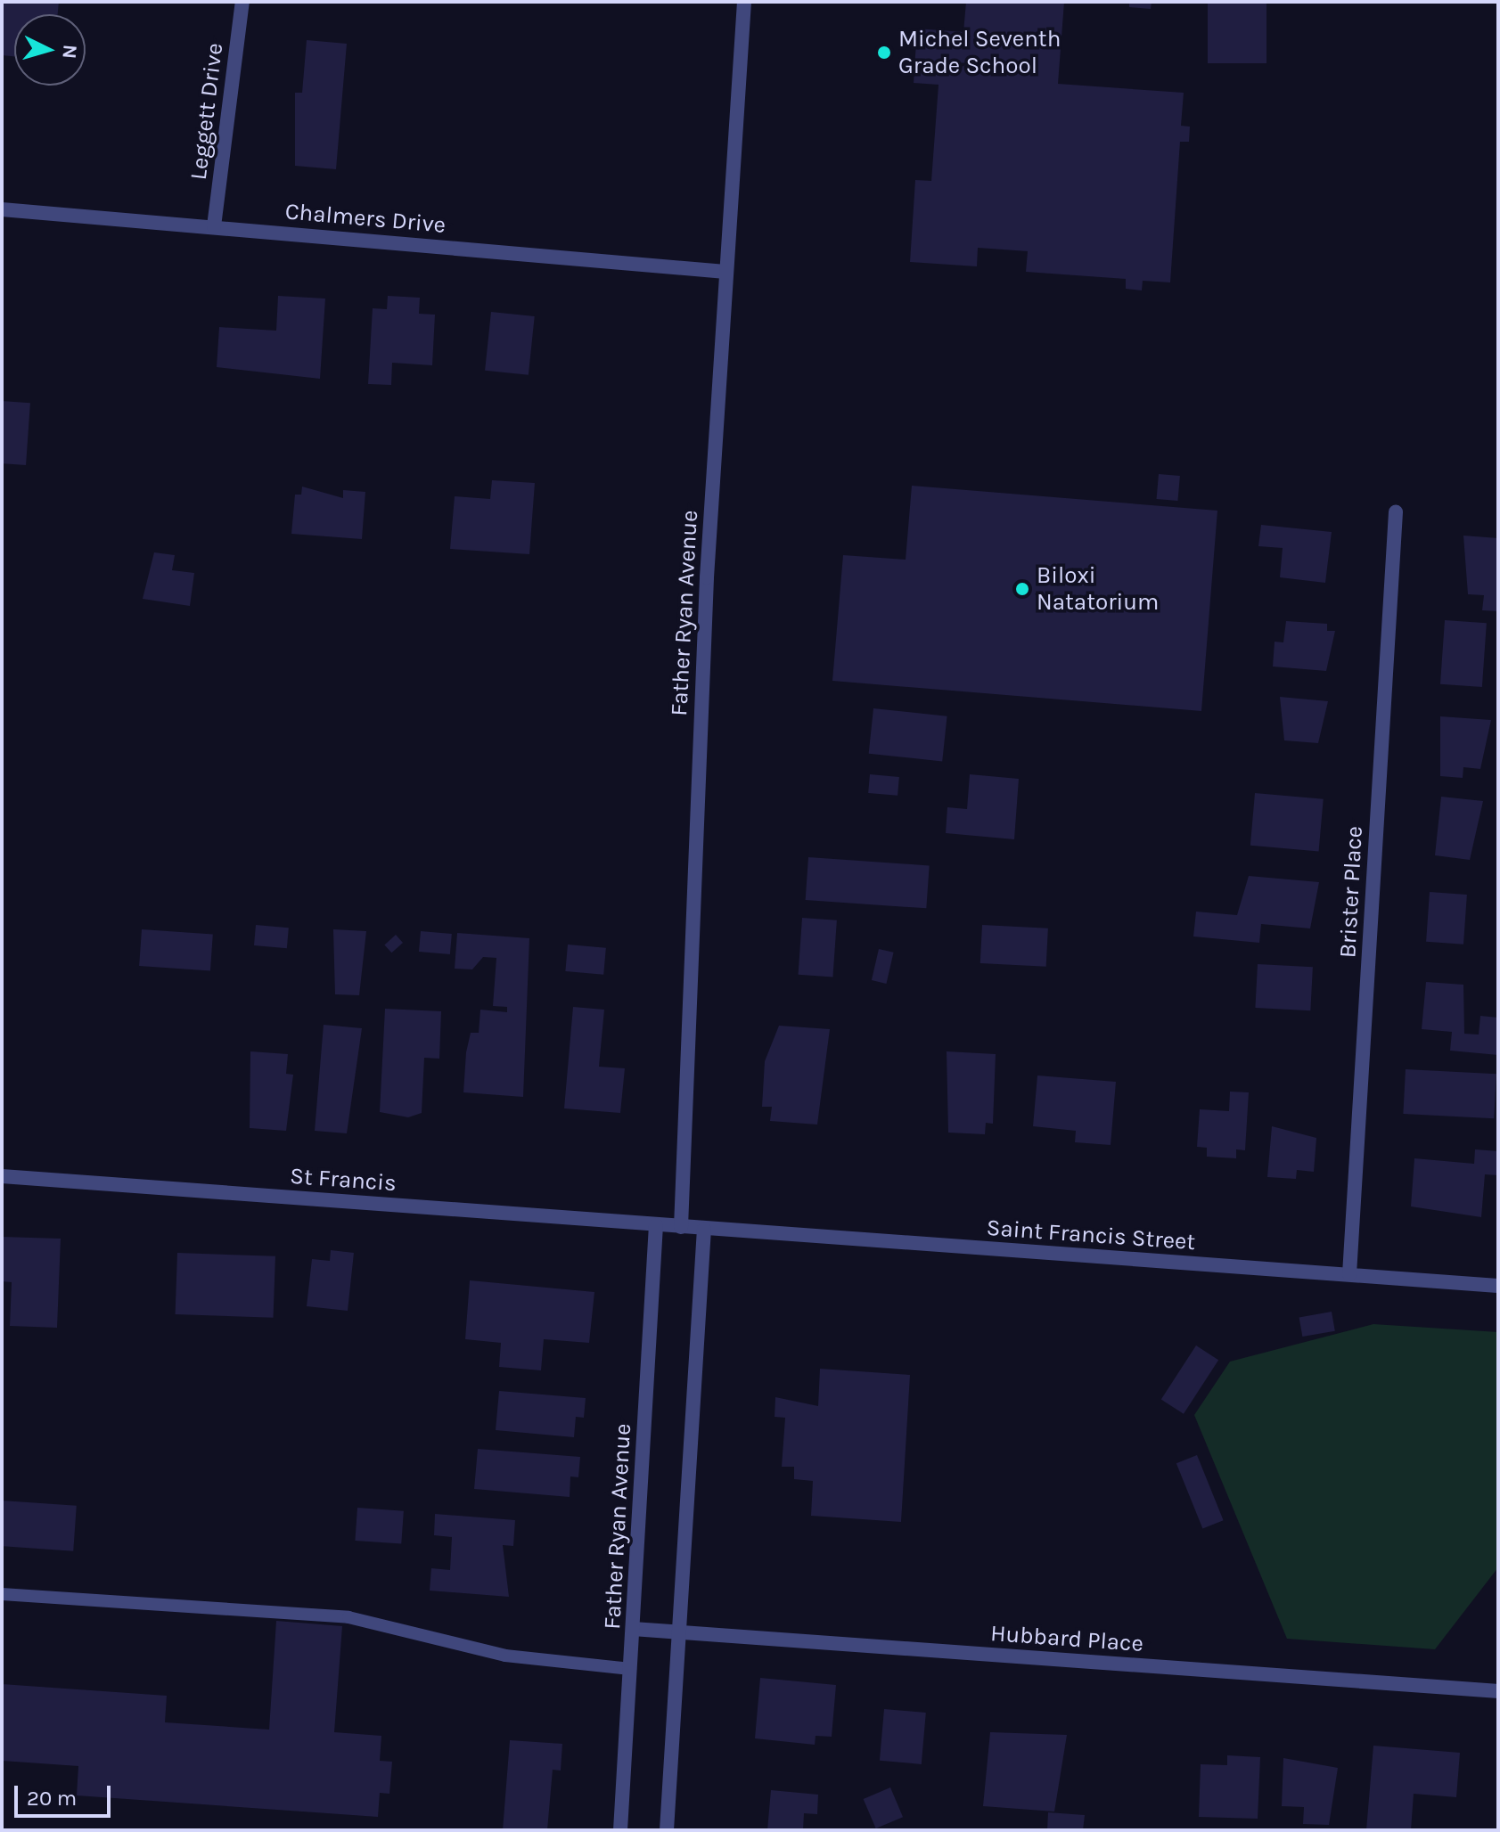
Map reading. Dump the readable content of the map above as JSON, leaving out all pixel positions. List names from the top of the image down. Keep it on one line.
{"streets":{"street":["Leggett Drive","Chalmers Drive","Father Ryan Avenue","Brister Place","St Francis","Saint Francis Street","Hubbard Place"]},"crossings":[["Leggett Drive","Chalmers Drive"],["Chalmers Drive","Father Ryan Avenue"],["Father Ryan Avenue","St Francis"],["Father Ryan Avenue","Saint Francis Street"],["Father Ryan Avenue","Hubbard Place"],["Brister Place","Saint Francis Street"],["St Francis","Saint Francis Street"]],"places":["Michel Seventh Grade School","Biloxi Natatorium"],"scale_bar":"20 m","north":"right"}
